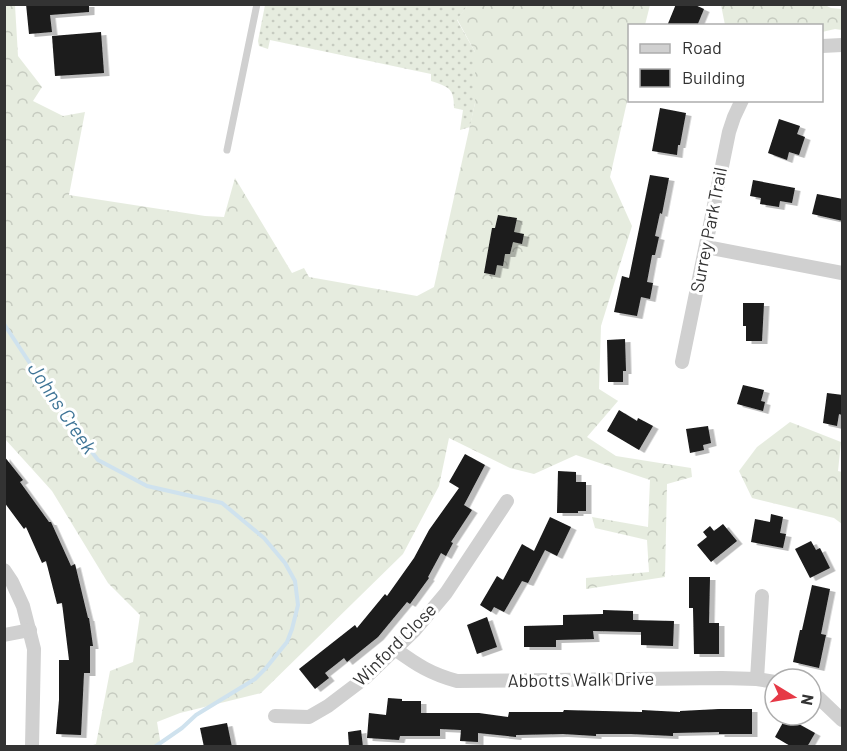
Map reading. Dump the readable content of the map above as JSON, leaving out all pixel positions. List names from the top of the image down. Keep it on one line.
{"streets":{"street":["Surrey Park Trail","Winford Close","Abbotts Walk Drive"]},"crossings":[["Winford Close","Abbotts Walk Drive"]],"water":["Johns Creek"],"legend":["Road","Building"],"north":"right"}
